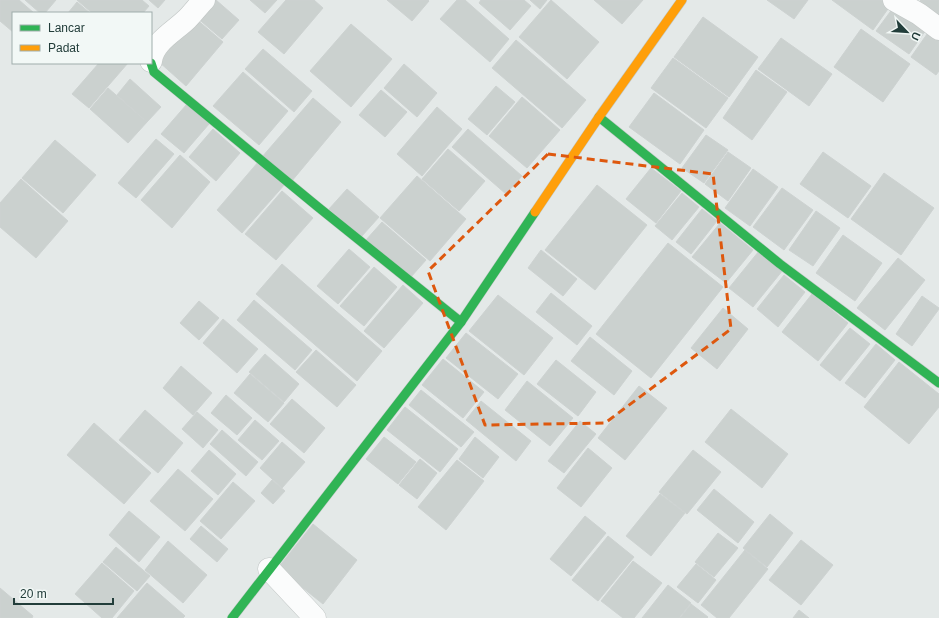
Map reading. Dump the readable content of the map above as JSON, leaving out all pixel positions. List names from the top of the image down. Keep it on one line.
{"legend":["Lancar","Padat"],"scale_bar":"20 m","north":"bottom right"}
